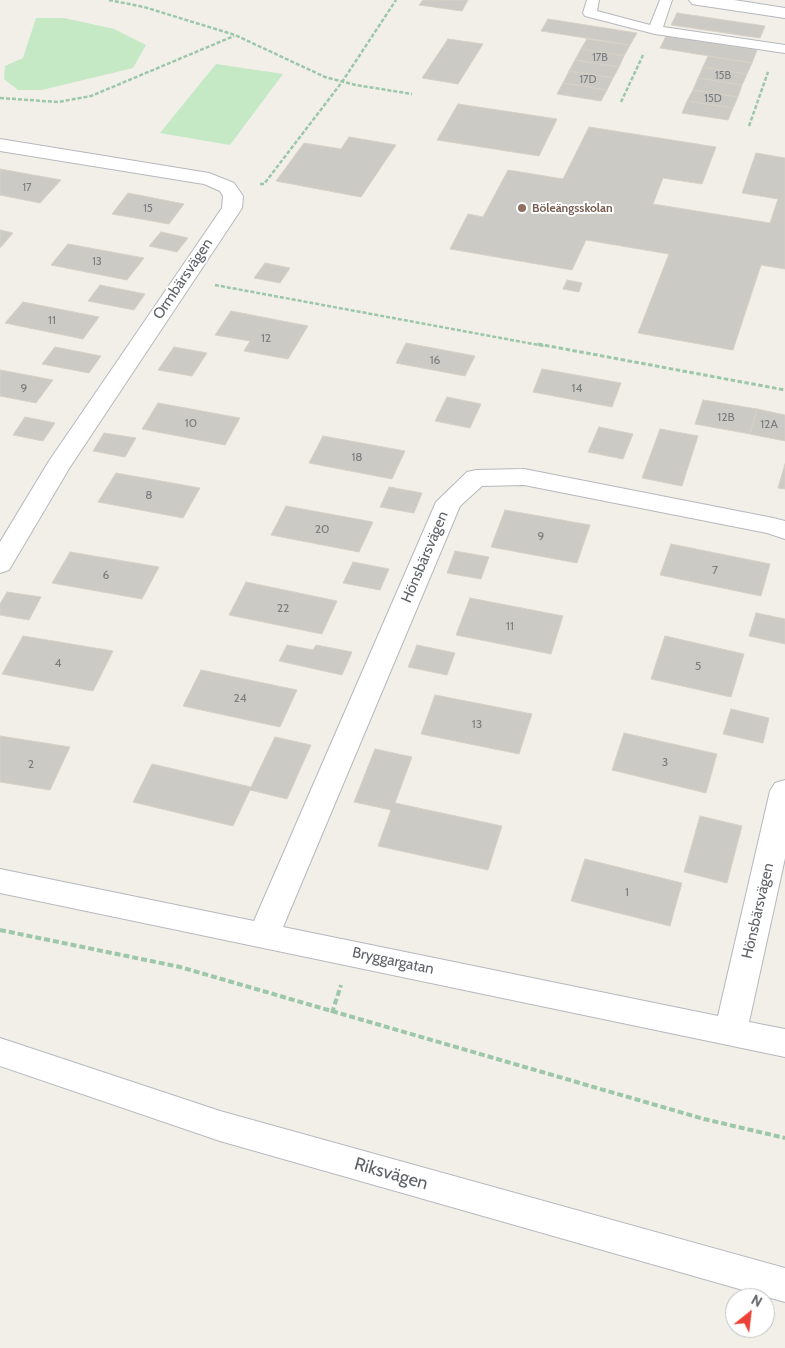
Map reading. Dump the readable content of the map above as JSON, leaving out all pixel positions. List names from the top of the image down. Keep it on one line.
{"streets":{"street":["Ormbärsvägen","Hönsbärsvägen","Bryggargatan","Riksvägen"]},"crossings":[["Hönsbärsvägen","Bryggargatan"]],"places":["Böleängsskolan"],"house_numbers":["17B","15B","17D","15D","17","15","13","11","12","16","9","14","12B","10","12A","18","8","20","9","7","6","22","11","4","5","24","13","3","2","1"],"north":"top right"}
